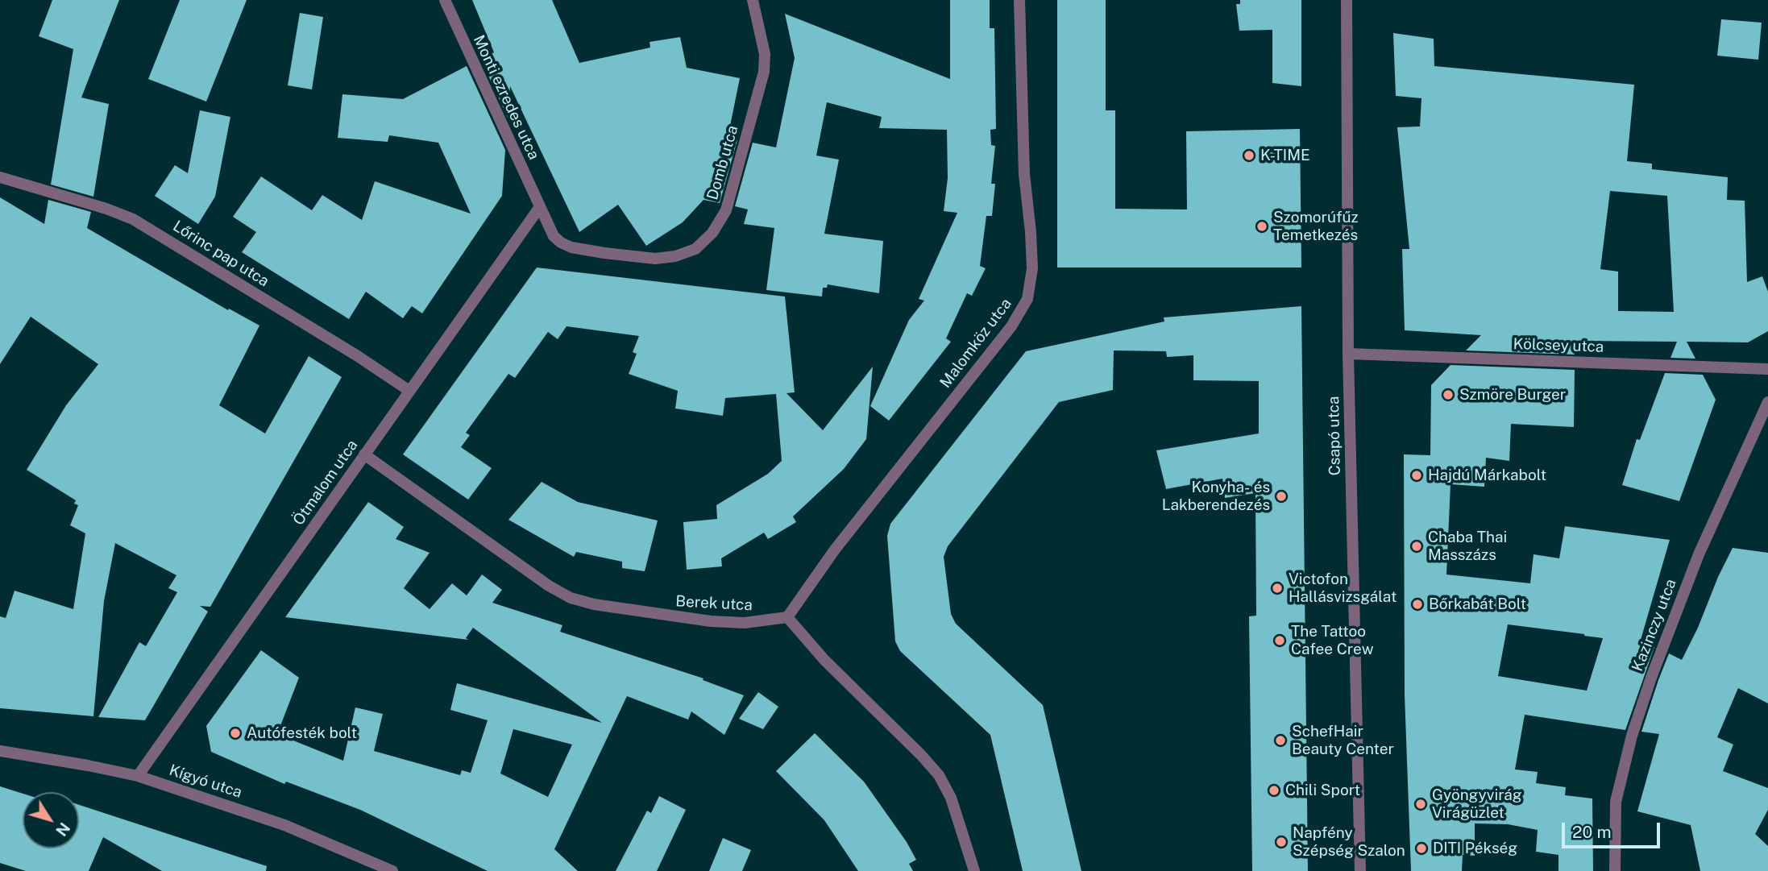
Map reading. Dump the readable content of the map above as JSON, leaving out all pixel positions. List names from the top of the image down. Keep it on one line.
{"streets":{"street":["Monti ezredes utca","Domb utca","Lőrinc pap utca","Malomköz utca","Kölcsey utca","Csapó utca","Ötmalom utca","Berek utca","Kazinczy utca","Kígyó utca"]},"crossings":[["Monti ezredes utca","Domb utca"],["Monti ezredes utca","Ötmalom utca"],["Domb utca","Ötmalom utca"],["Lőrinc pap utca","Ötmalom utca"],["Malomköz utca","Berek utca"],["Kölcsey utca","Csapó utca"],["Ötmalom utca","Berek utca"],["Ötmalom utca","Kígyó utca"]],"places":["K-TIME","Szomorúfűz Temetkezés","Szmöre Burger","Hajdú Márkabolt","Konyha- és Lakberendezés","Chaba Thai Masszázs","Victofon Hallásvizsgálat","Bőrkabát Bolt","The Tattoo Cafee Crew","Autófesték bolt","SchefHair Beauty Center","Chili Sport","Gyöngyvirág Virágüzlet","Napfény Szépség Szalon","DITI Pékség"],"scale_bar":"20 m","north":"bottom right"}
